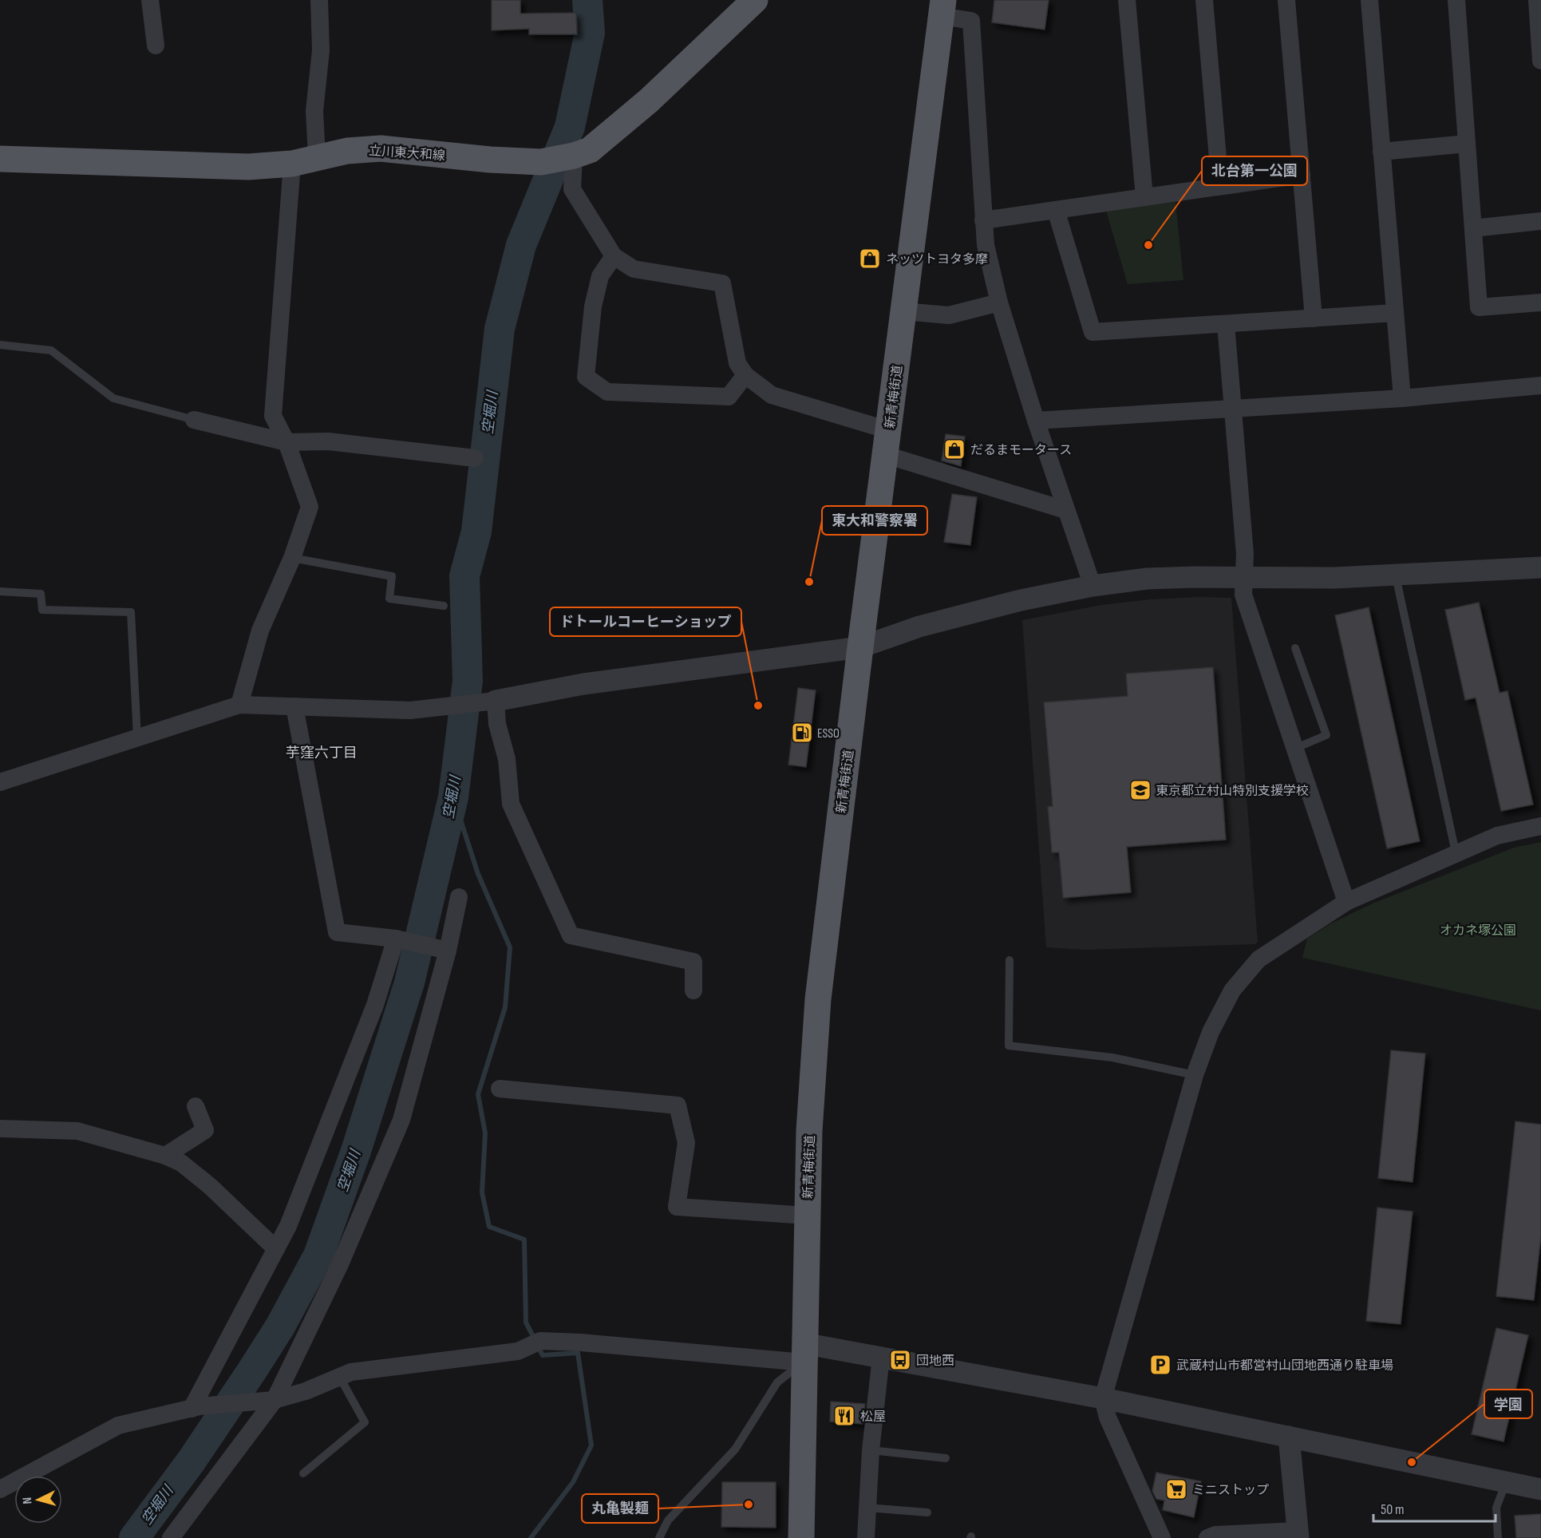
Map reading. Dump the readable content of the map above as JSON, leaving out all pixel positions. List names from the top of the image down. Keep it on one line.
{"streets":{"main road":["立川東大和線","新青梅街道"]},"districts":["芋窪六丁目"],"water":["空堀川"],"parks":["オカネ塚公園"],"places":{"other":["北台第一公園","東大和警察署","ドトールコーヒーショップ","学園","丸亀製麺"],"shop":["ネッツトヨタ多摩","だるまモータース"],"fuel station":["ESSO"],"school or university":["東京都立村山特別支援学校"],"bus stop":["団地西"],"parking":["武蔵村山市都営村山団地西通り駐車場"],"restaurant":["松屋"],"supermarket":["ミニストップ"]},"scale_bar":"50 m","north":"left"}
